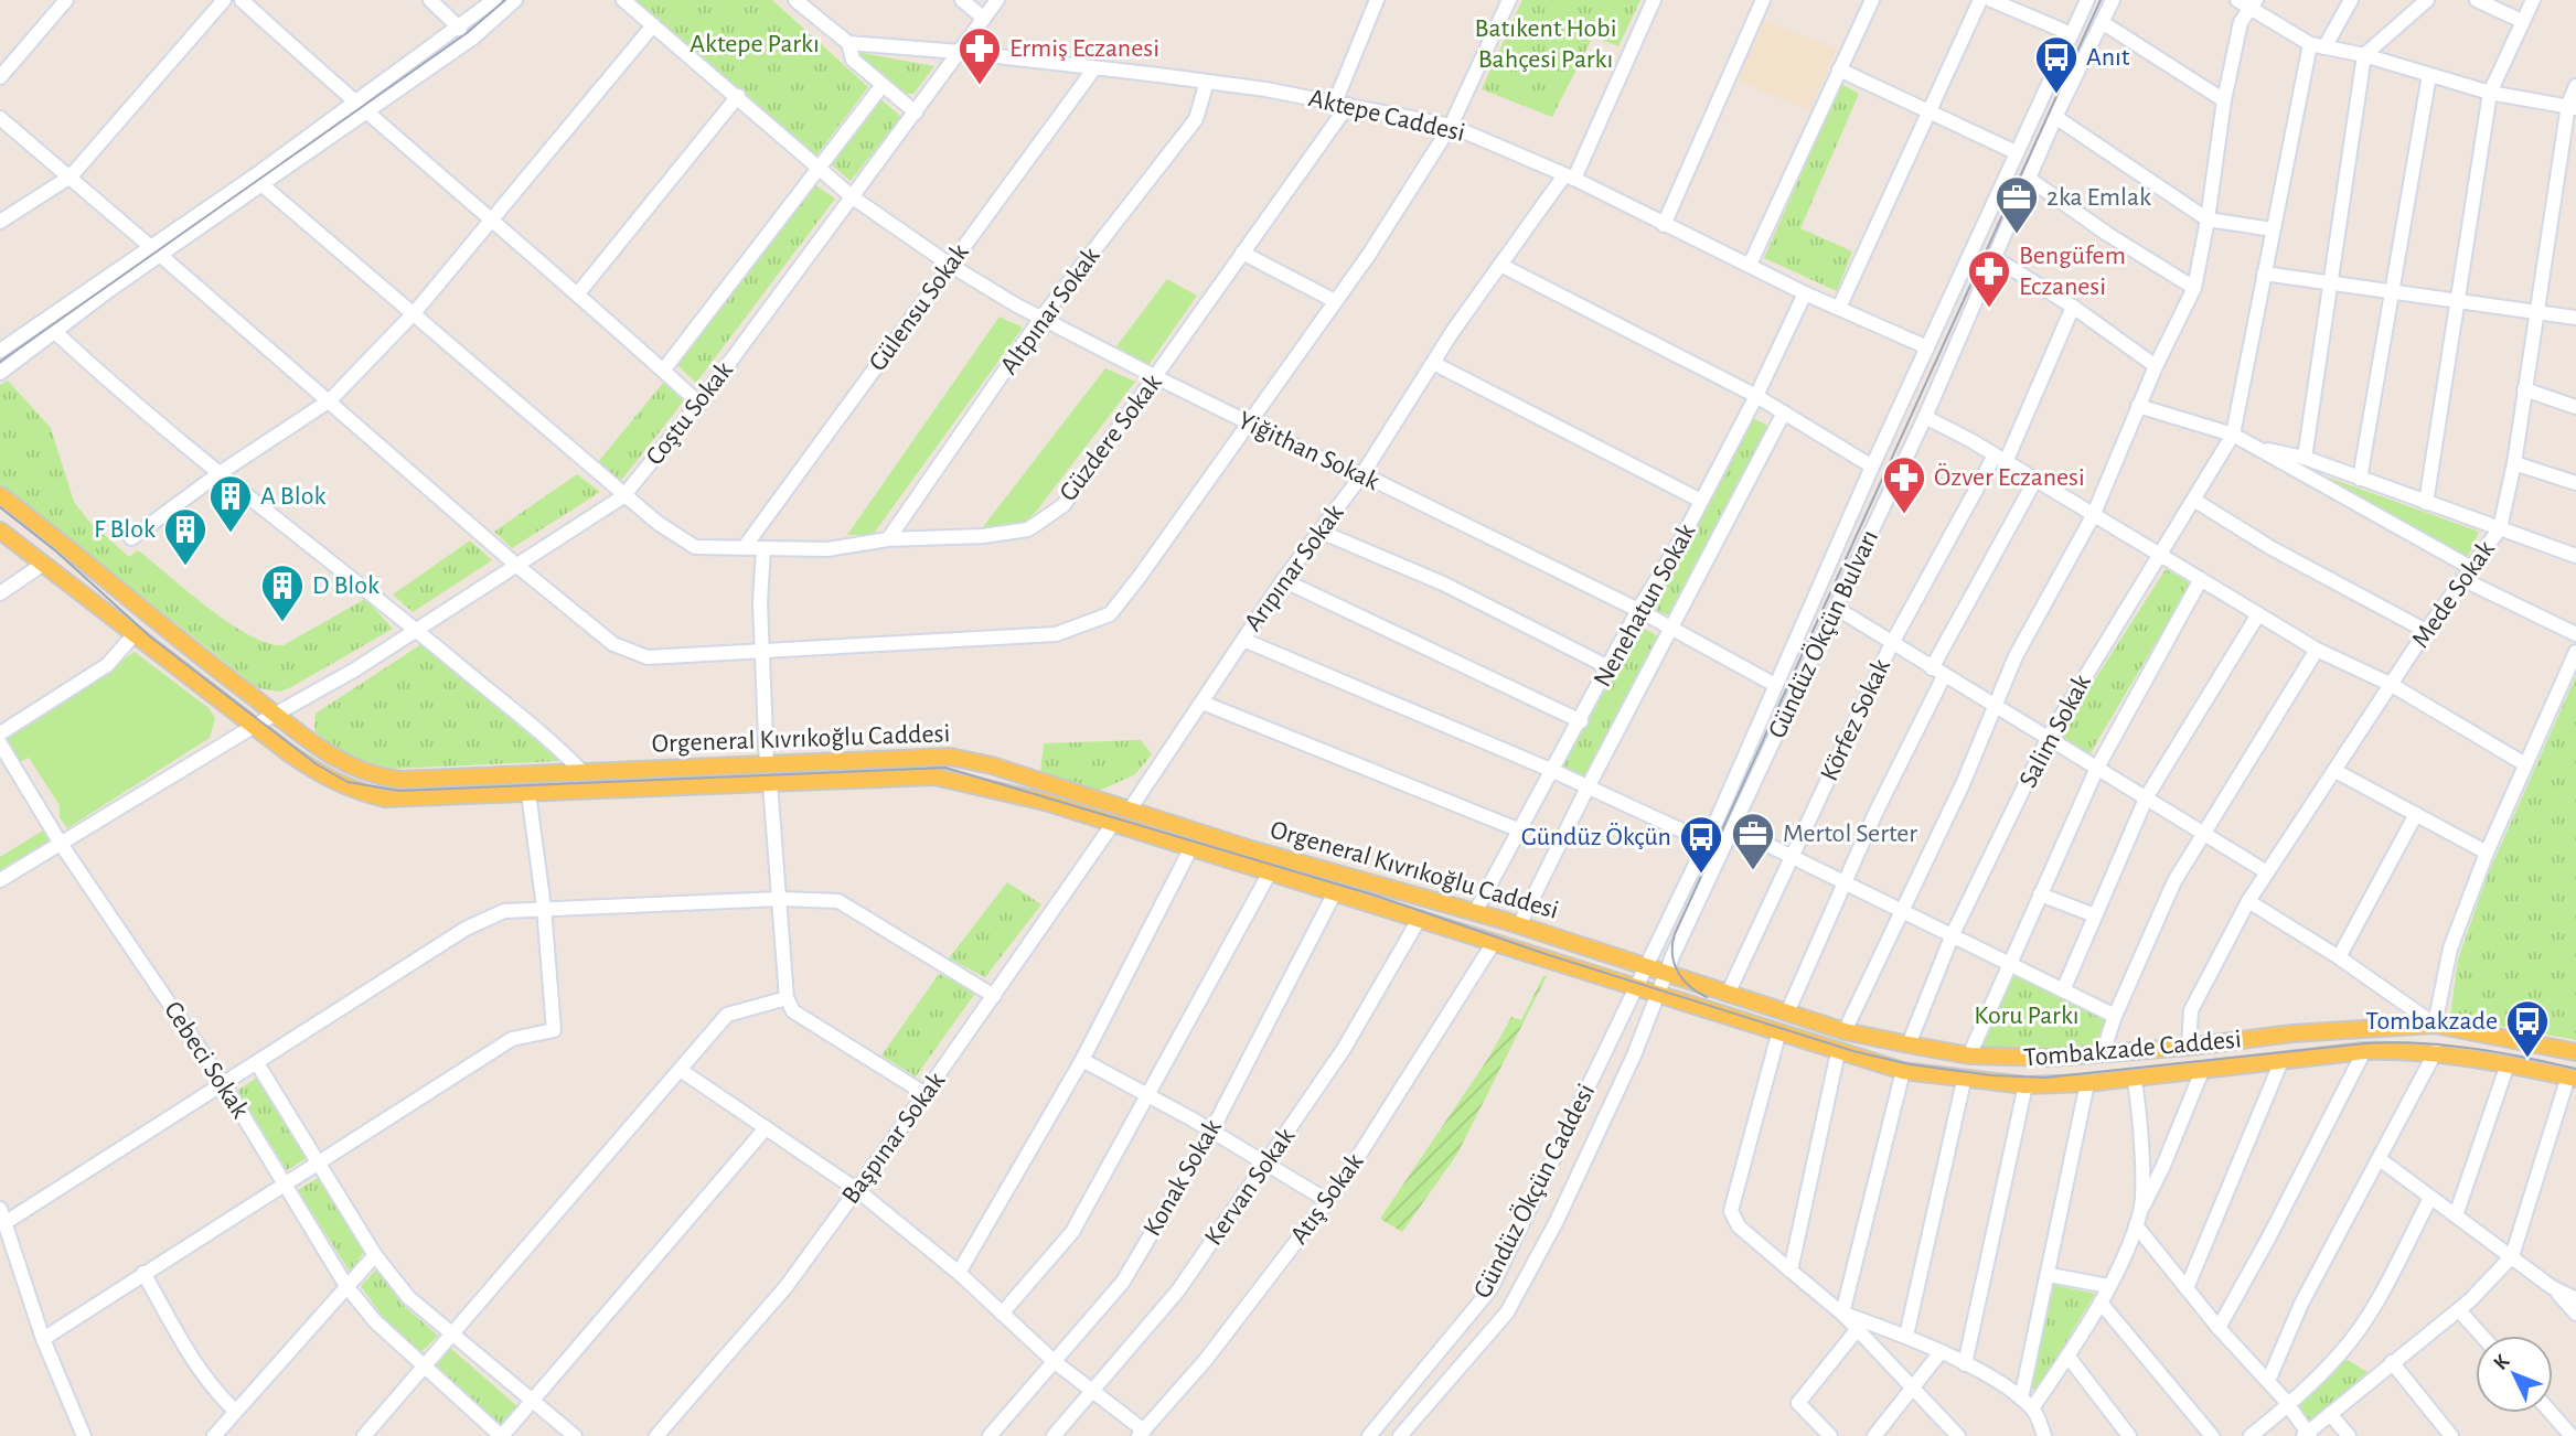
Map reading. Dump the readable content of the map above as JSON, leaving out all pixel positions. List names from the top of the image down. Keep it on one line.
{"streets":{"main road":["Orgeneral Kıvrıkoğlu Caddesi","Tombakzade Caddesi"],"street":["Aktepe Caddesi","Gülensu Sokak","Altpınar Sokak","Coştu Sokak","Güzdere Sokak","Yiğithan Sokak","Arıpınar Sokak","Mede Sokak","Nenehatun Sokak","Gündüz Ökçün Bulvarı","Körfez Sokak","Salim Sokak","Cebeci Sokak","Başpınar Sokak","Konak Sokak","Kervan Sokak","Gündüz Ökçün Caddesi","Atış Sokak"]},"crossings":[["Aktepe Caddesi","Gülensu Sokak"],["Aktepe Caddesi","Altpınar Sokak"],["Aktepe Caddesi","Coştu Sokak"],["Aktepe Caddesi","Güzdere Sokak"],["Aktepe Caddesi","Arıpınar Sokak"],["Aktepe Caddesi","Nenehatun Sokak"],["Aktepe Caddesi","Gündüz Ökçün Bulvarı"],["Gülensu Sokak","Güzdere Sokak"],["Gülensu Sokak","Yiğithan Sokak"],["Altpınar Sokak","Güzdere Sokak"],["Altpınar Sokak","Yiğithan Sokak"],["Coştu Sokak","Güzdere Sokak"],["Coştu Sokak","Yiğithan Sokak"],["Coştu Sokak","Orgeneral Kıvrıkoğlu Caddesi"],["Coştu Sokak","Tombakzade Caddesi"],["Coştu Sokak","Cebeci Sokak"],["Güzdere Sokak","Yiğithan Sokak"],["Yiğithan Sokak","Arıpınar Sokak"],["Yiğithan Sokak","Nenehatun Sokak"],["Yiğithan Sokak","Gündüz Ökçün Bulvarı"],["Arıpınar Sokak","Orgeneral Kıvrıkoğlu Caddesi"],["Mede Sokak","Tombakzade Caddesi"],["Nenehatun Sokak","Orgeneral Kıvrıkoğlu Caddesi"],["Gündüz Ökçün Bulvarı","Orgeneral Kıvrıkoğlu Caddesi"],["Gündüz Ökçün Bulvarı","Gündüz Ökçün Caddesi"],["Körfez Sokak","Tombakzade Caddesi"],["Salim Sokak","Tombakzade Caddesi"],["Orgeneral Kıvrıkoğlu Caddesi","Tombakzade Caddesi"],["Orgeneral Kıvrıkoğlu Caddesi","Gündüz Ökçün Caddesi"],["Tombakzade Caddesi","Başpınar Sokak"],["Tombakzade Caddesi","Konak Sokak"],["Tombakzade Caddesi","Kervan Sokak"],["Tombakzade Caddesi","Gündüz Ökçün Caddesi"],["Tombakzade Caddesi","Atış Sokak"]],"parks":["Batıkent Hobi Bahçesi Parkı","Aktepe Parkı","Koru Parkı"],"places":{"pharmacy":["Ermiş Eczanesi","Bengüfem Eczanesi","Özver Eczanesi"],"bus stop":["Anıt","Gündüz Ökçün","Tombakzade"],"office":["2ka Emlak","Mertol Serter"],"building":["A Blok","F Blok","D Blok"]},"north":"top left"}
